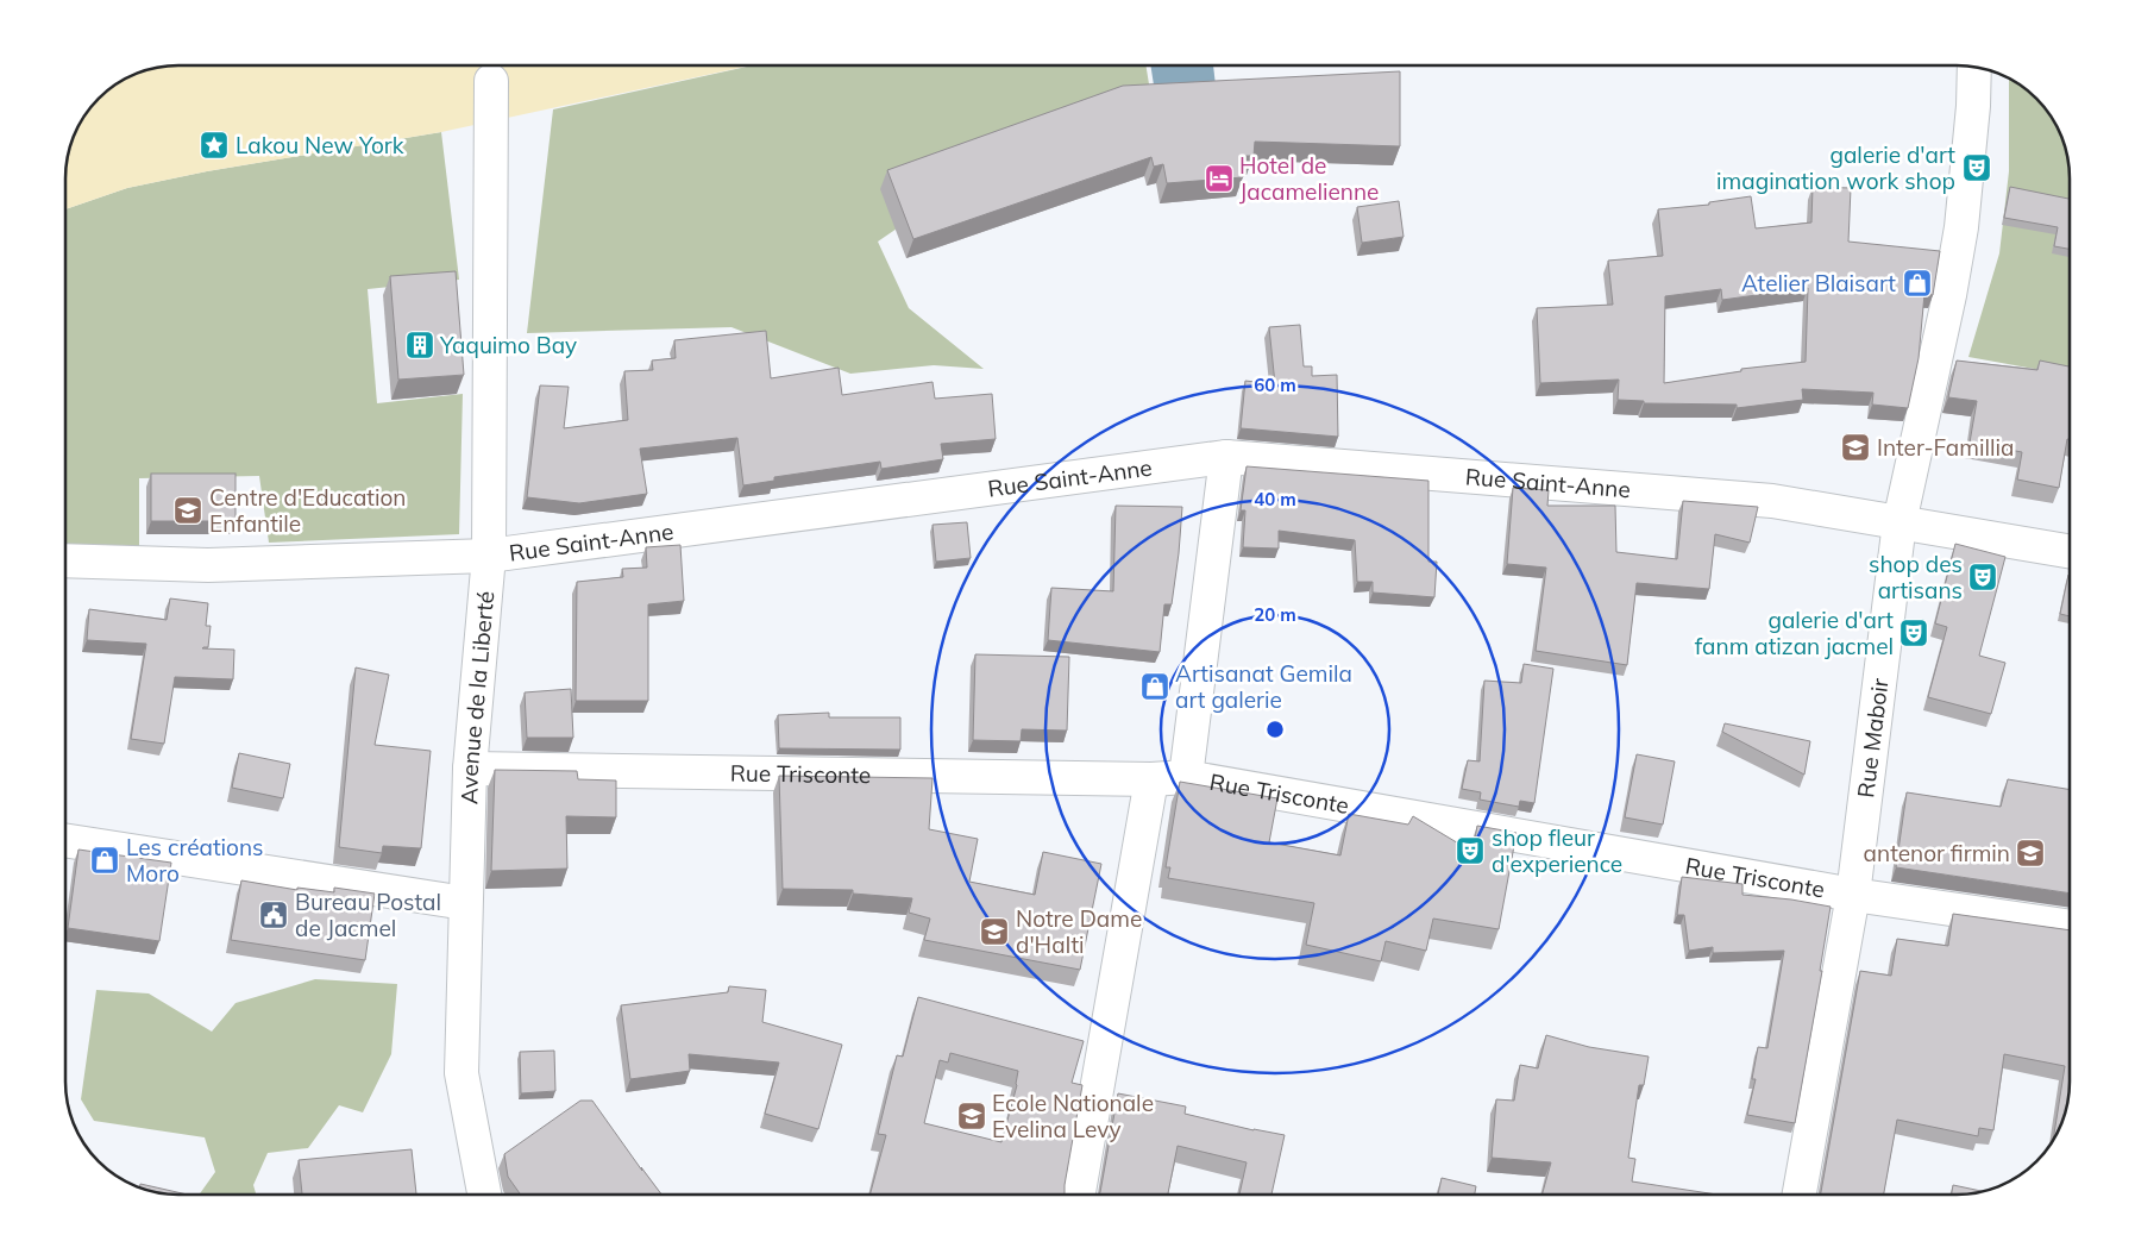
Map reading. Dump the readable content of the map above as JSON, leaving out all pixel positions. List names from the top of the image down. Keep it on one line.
{"streets":{"street":["Rue Saint-Anne","Avenue de la Liberté","Rue Maboir","Rue Trisconte"]},"crossings":[["Rue Saint-Anne","Avenue de la Liberté"],["Rue Saint-Anne","Rue Maboir"],["Avenue de la Liberté","Rue Trisconte"],["Rue Maboir","Rue Trisconte"]],"places":{"place":["Lakou New York"],"theatre":["galerie d'art imagination work shop","shop des artisans","galerie d'art fanm atizan jacmel","shop fleur d'experience"],"hotel":["Hotel de Jacamelienne"],"shop":["Atelier Blaisart","Artisanat Gemila art galerie","Les créations Moro"],"building":["Yaquimo Bay"],"school or university":["Inter-Famillia","Centre d'Education Enfantile","antenor firmin","Notre Dame d'HaIti","Ecole Nationale Evelina Levy"],"public building":["Bureau Postal de Jacmel"]},"rings":["60 m","40 m","20 m"]}
